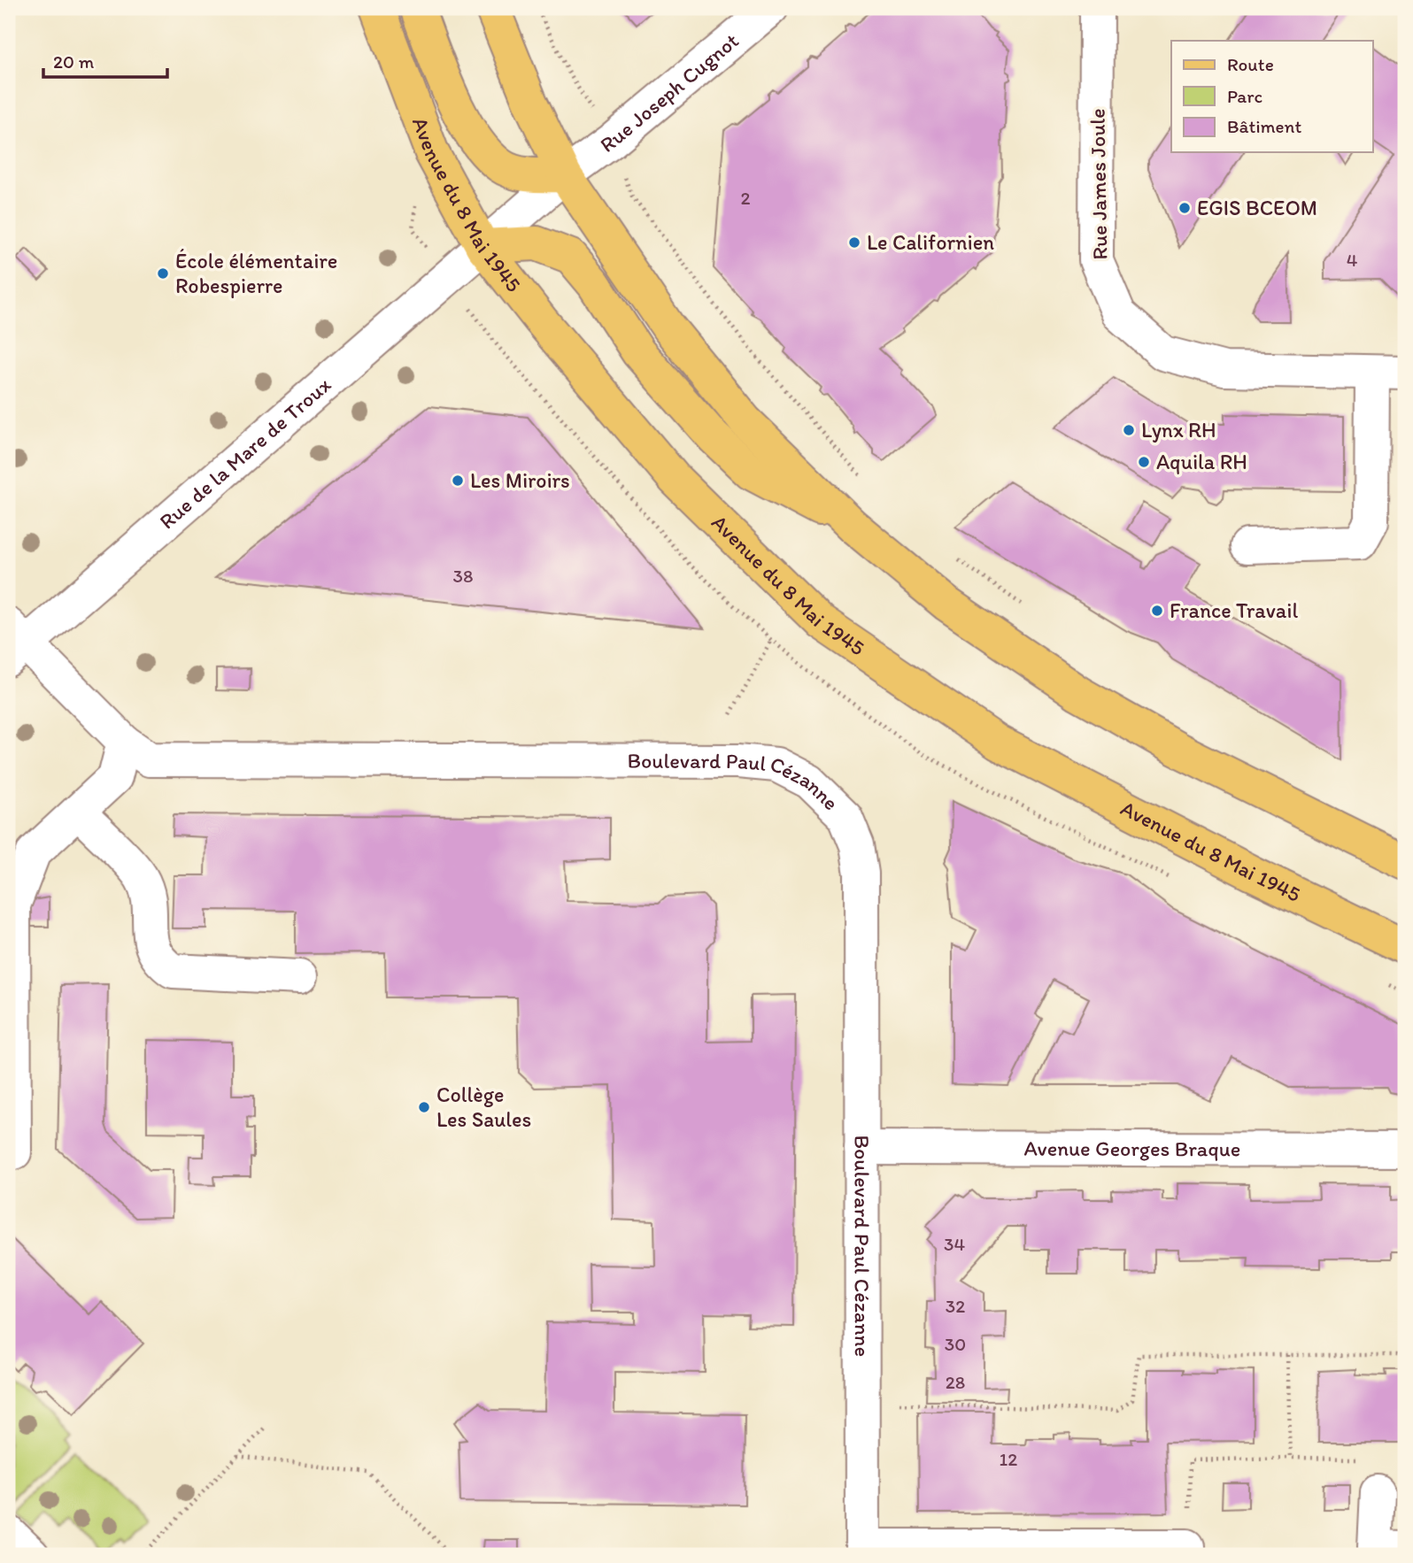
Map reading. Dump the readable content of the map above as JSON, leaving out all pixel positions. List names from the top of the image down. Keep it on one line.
{"streets":{"main road":["Avenue du 8 Mai 1945"],"street":["Rue Joseph Cugnot","Rue James Joule","Rue de la Mare de Troux","Boulevard Paul Cézanne","Avenue Georges Braque"]},"crossings":[["Rue Joseph Cugnot","Avenue du 8 Mai 1945"],["Rue Joseph Cugnot","Rue de la Mare de Troux"],["Avenue du 8 Mai 1945","Rue de la Mare de Troux"],["Rue de la Mare de Troux","Boulevard Paul Cézanne"],["Boulevard Paul Cézanne","Avenue Georges Braque"]],"places":["EGIS BCEOM","Le Californien","École élémentaire Robespierre","Lynx RH","Aquila RH","Les Miroirs","France Travail","Collège Les Saules"],"house_numbers":["2","4","38","34","32","30","28","12"],"legend":["Route","Parc","Bâtiment"],"scale_bar":"20 m"}
